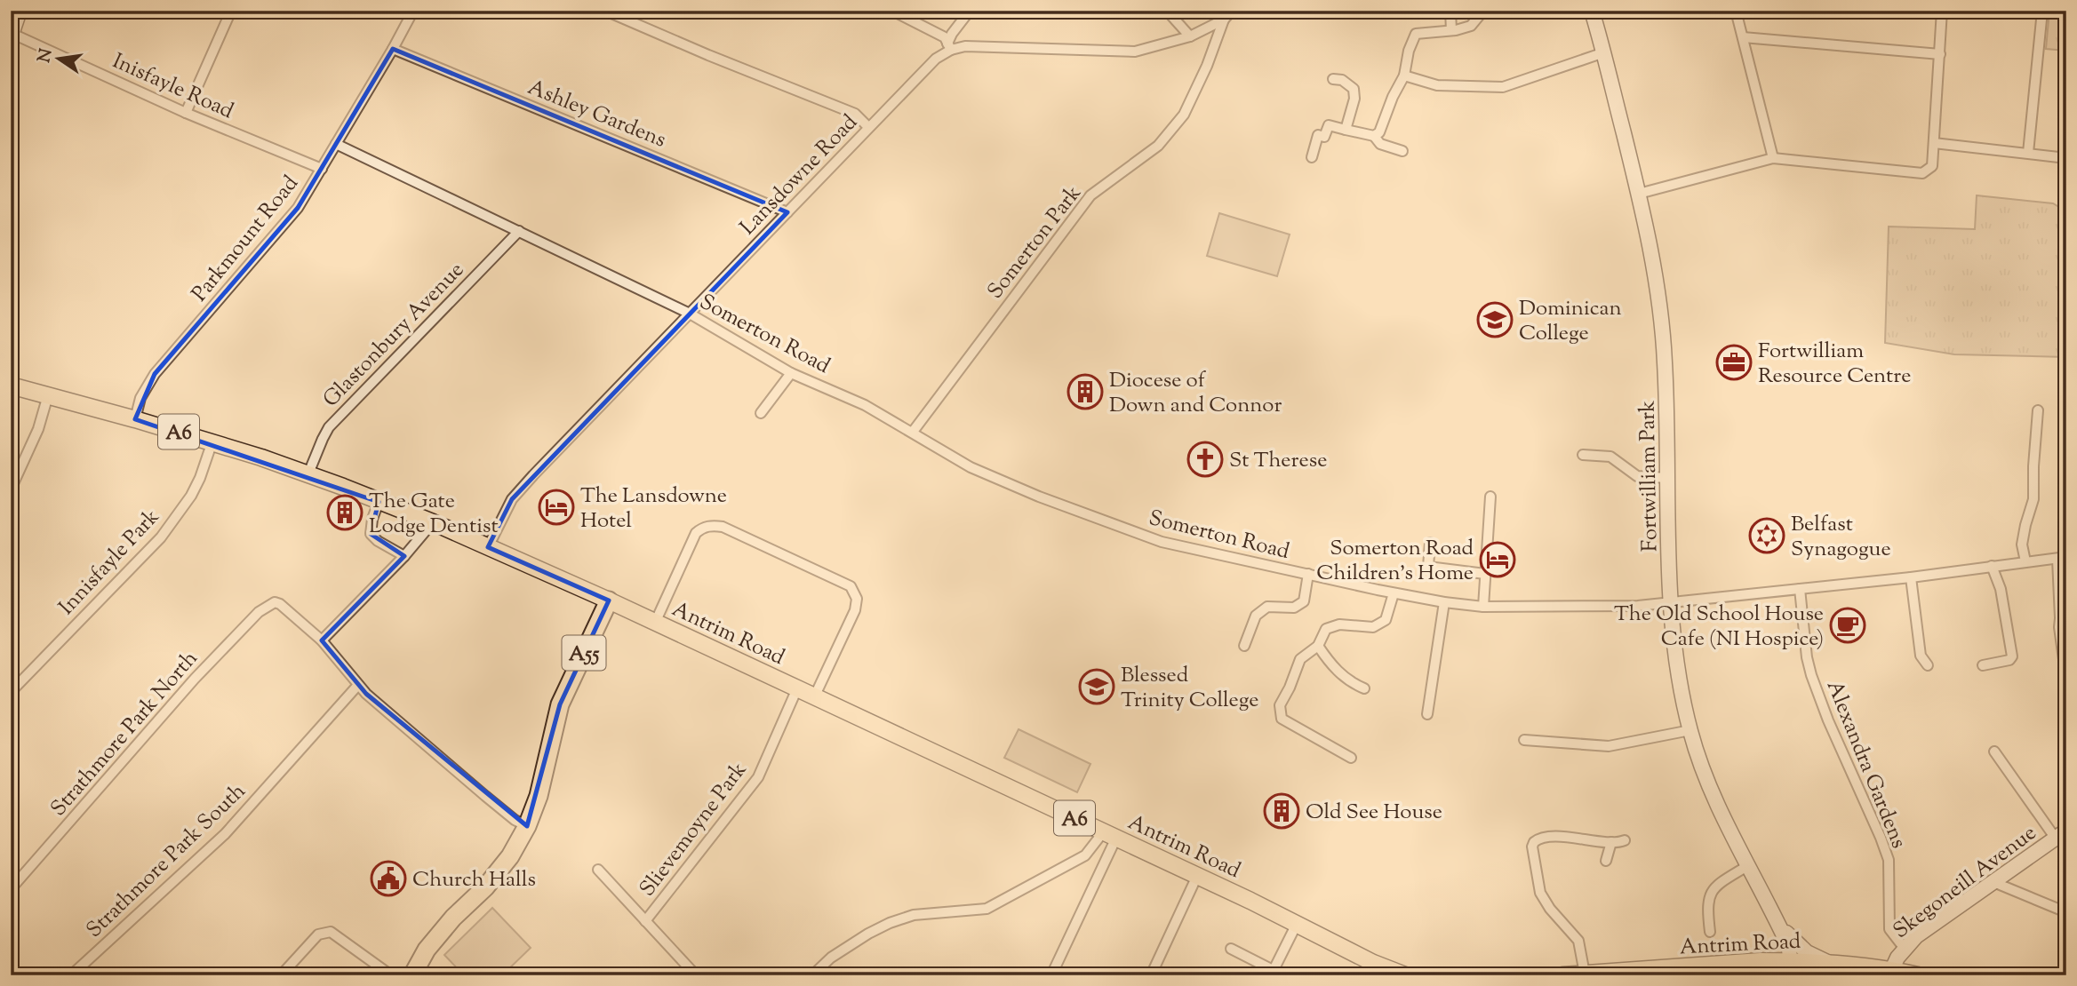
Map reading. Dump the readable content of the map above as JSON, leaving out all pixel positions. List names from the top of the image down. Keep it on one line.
{"streets":{"highway":["A55"],"main road":["A6","Antrim Road"],"street":["Inisfayle Road","Ashley Gardens","Lansdowne Road","Parkmount Road","Somerton Park","Somerton Road","Glastonbury Avenue","Fortwilliam Park","Innisfayle Park","Strathmore Park North","Alexandra Gardens","Slievemoyne Park","Strathmore Park South","Skegoneill Avenue"]},"crossings":[["Inisfayle Road","Parkmount Road"],["Ashley Gardens","Lansdowne Road"],["Ashley Gardens","Parkmount Road"],["Lansdowne Road","Somerton Park"],["Lansdowne Road","Somerton Road"],["Lansdowne Road","Antrim Road"],["Parkmount Road","Somerton Road"],["Parkmount Road","Antrim Road"],["Somerton Park","Somerton Road"],["Somerton Road","Glastonbury Avenue"],["Somerton Road","Fortwilliam Park"],["Somerton Road","Alexandra Gardens"],["Glastonbury Avenue","Antrim Road"],["Fortwilliam Park","Antrim Road"],["Innisfayle Park","Antrim Road"],["Antrim Road","A55"],["Antrim Road","Slievemoyne Park"],["Antrim Road","Skegoneill Avenue"],["Alexandra Gardens","Skegoneill Avenue"]],"places":{"school or university":["Dominican College","Blessed Trinity College"],"office":["Fortwilliam Resource Centre"],"building":["Diocese of Down and Connor","The Gate Lodge Dentist","Old See House"],"church":["St Therese"],"hotel":["The Lansdowne Hotel","Somerton Road Children's Home"],"synagogue":["Belfast Synagogue"],"cafe":["The Old School House Cafe (NI Hospice)"],"public building":["Church Halls"]},"north":"left"}
